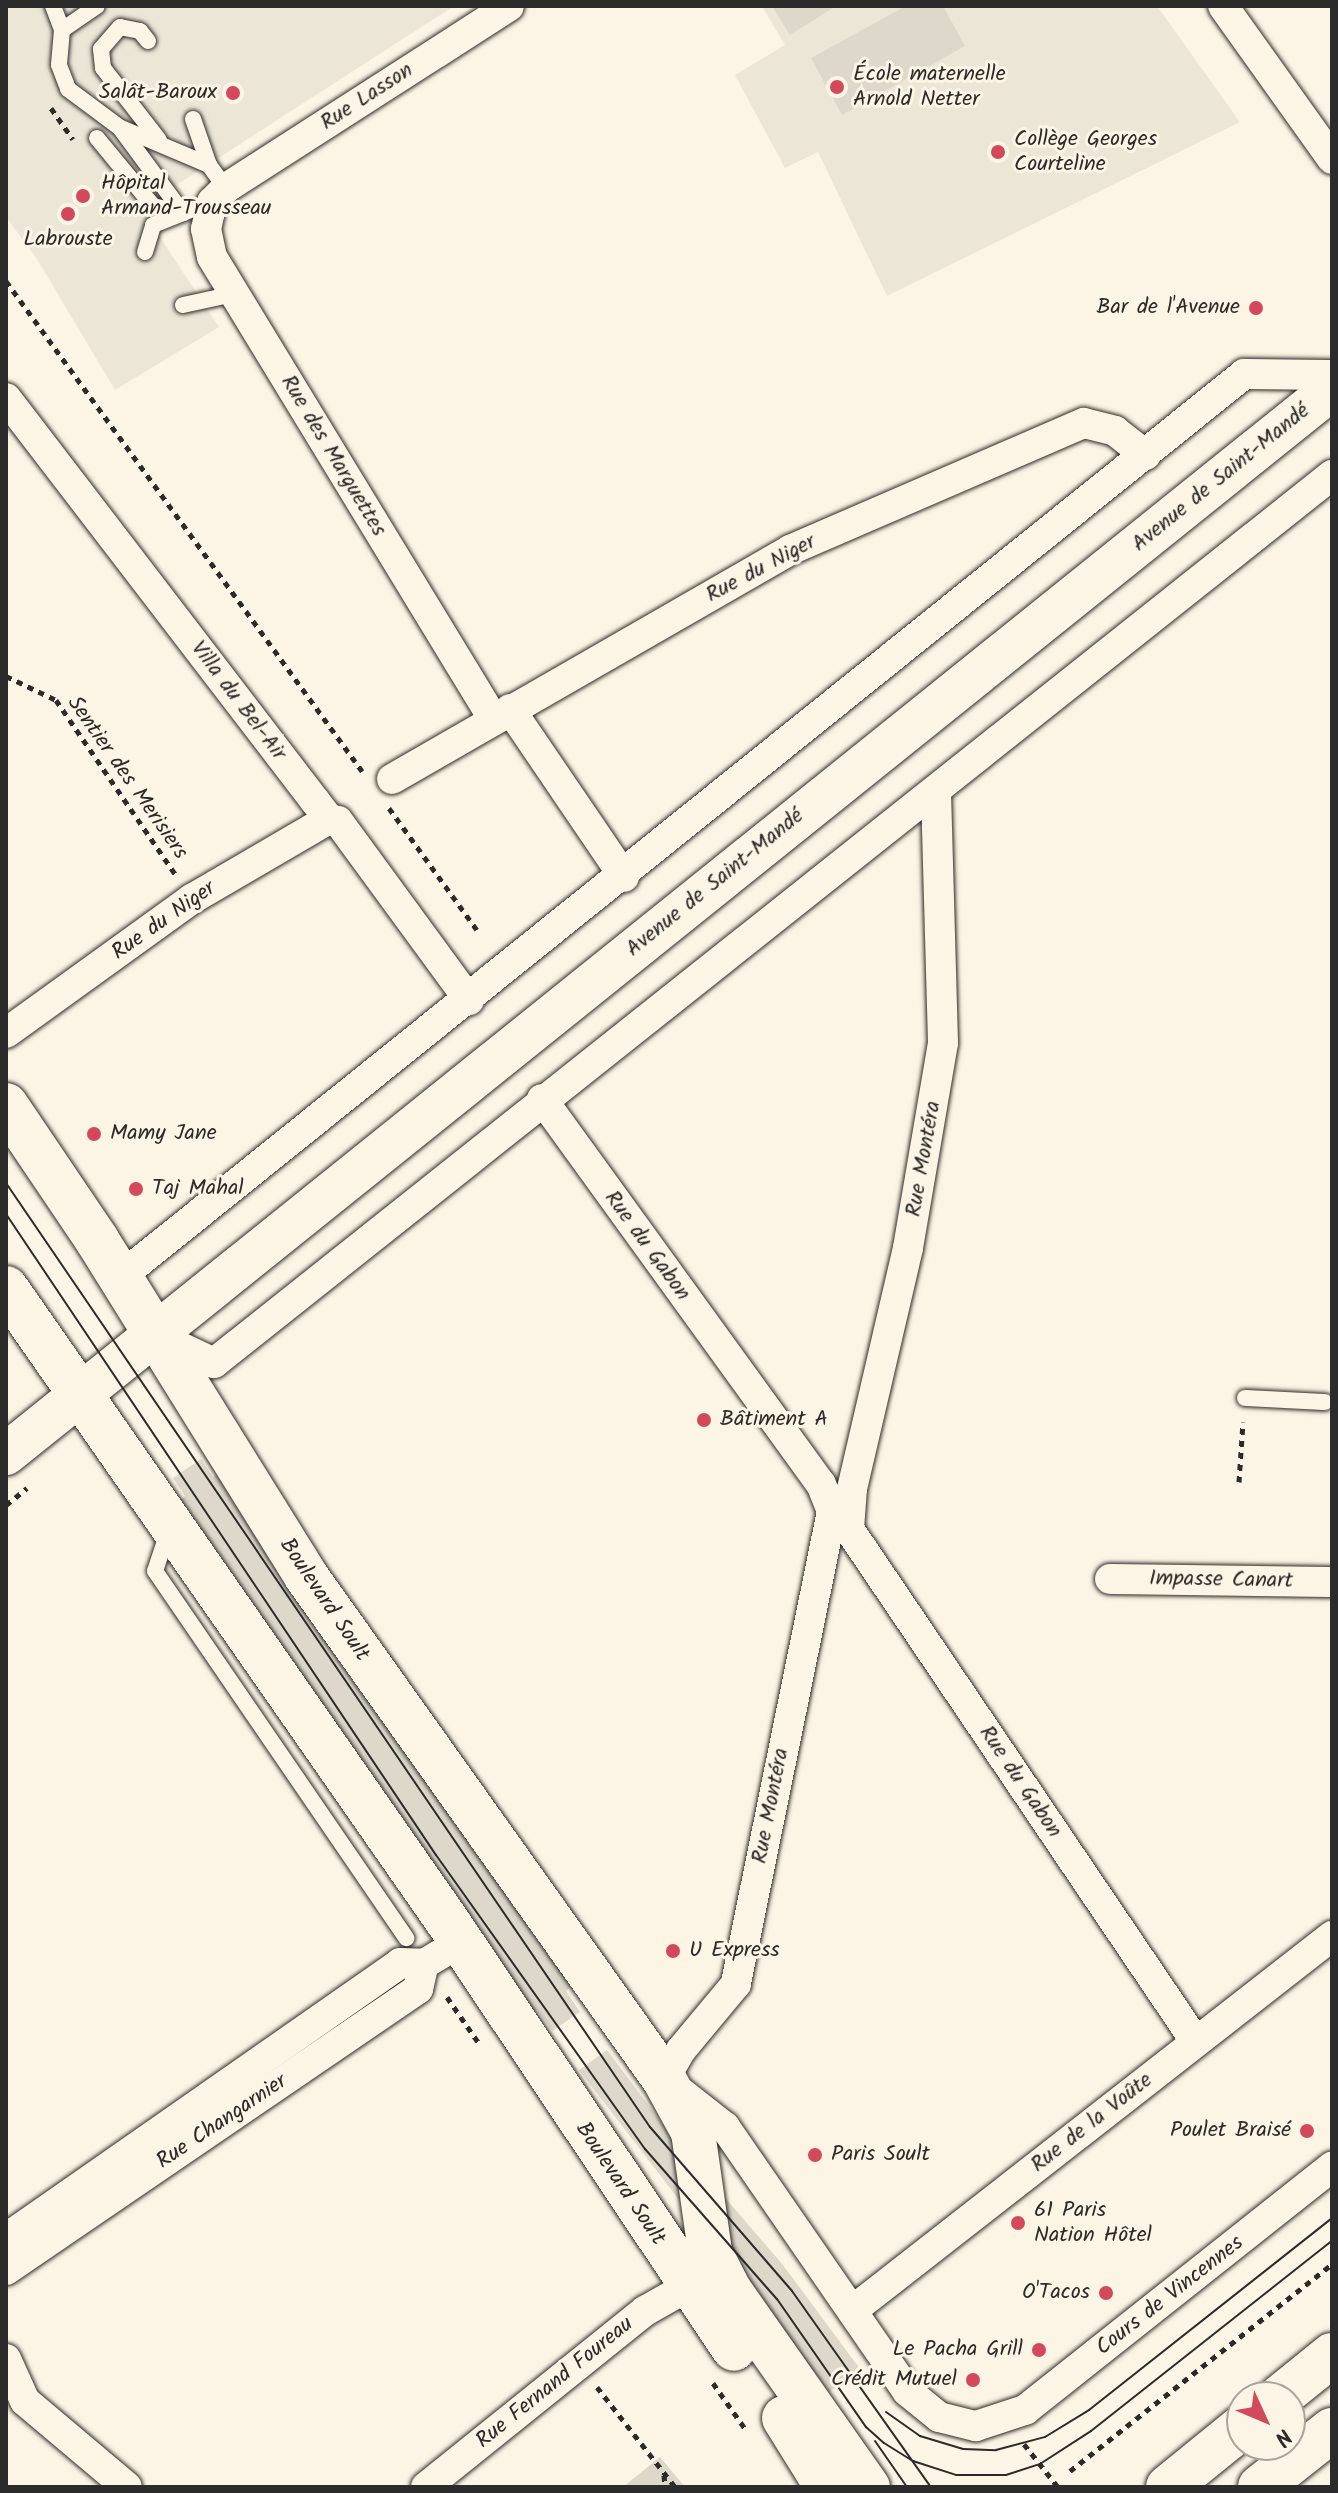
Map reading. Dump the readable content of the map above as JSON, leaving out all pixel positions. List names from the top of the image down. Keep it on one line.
{"streets":{"main road":["Avenue de Saint-Mandé","Boulevard Soult"],"street":["Rue Lasson","Rue des Marguettes","Rue du Niger","Villa du Bel-Air","Rue Montéra","Rue du Gabon","Impasse Canart","Rue Changarnier","Rue de la Voûte","Cours de Vincennes","Rue Fernand Foureau"],"path":["Sentier des Merisiers"]},"crossings":[["Rue Lasson","Rue des Marguettes"],["Rue des Marguettes","Avenue de Saint-Mandé"],["Rue des Marguettes","Rue du Niger"],["Avenue de Saint-Mandé","Rue du Niger"],["Avenue de Saint-Mandé","Villa du Bel-Air"],["Avenue de Saint-Mandé","Boulevard Soult"],["Rue du Niger","Villa du Bel-Air"],["Rue Montéra","Rue du Gabon"],["Rue Montéra","Boulevard Soult"],["Rue du Gabon","Rue de la Voûte"],["Boulevard Soult","Rue Changarnier"],["Boulevard Soult","Rue de la Voûte"],["Boulevard Soult","Cours de Vincennes"],["Boulevard Soult","Rue Fernand Foureau"]],"places":["École maternelle Arnold Netter","Salât-Baroux","Collège Georges Courteline","Hôpital Armand-Trousseau","Labrouste","Bar de l'Avenue","Mamy Jane","Taj Mahal","Bâtiment A","U Express","Poulet Braisé","Paris Soult","61 Paris Nation Hôtel","O'Tacos","Le Pacha Grill","Crédit Mutuel"],"north":"bottom right"}
